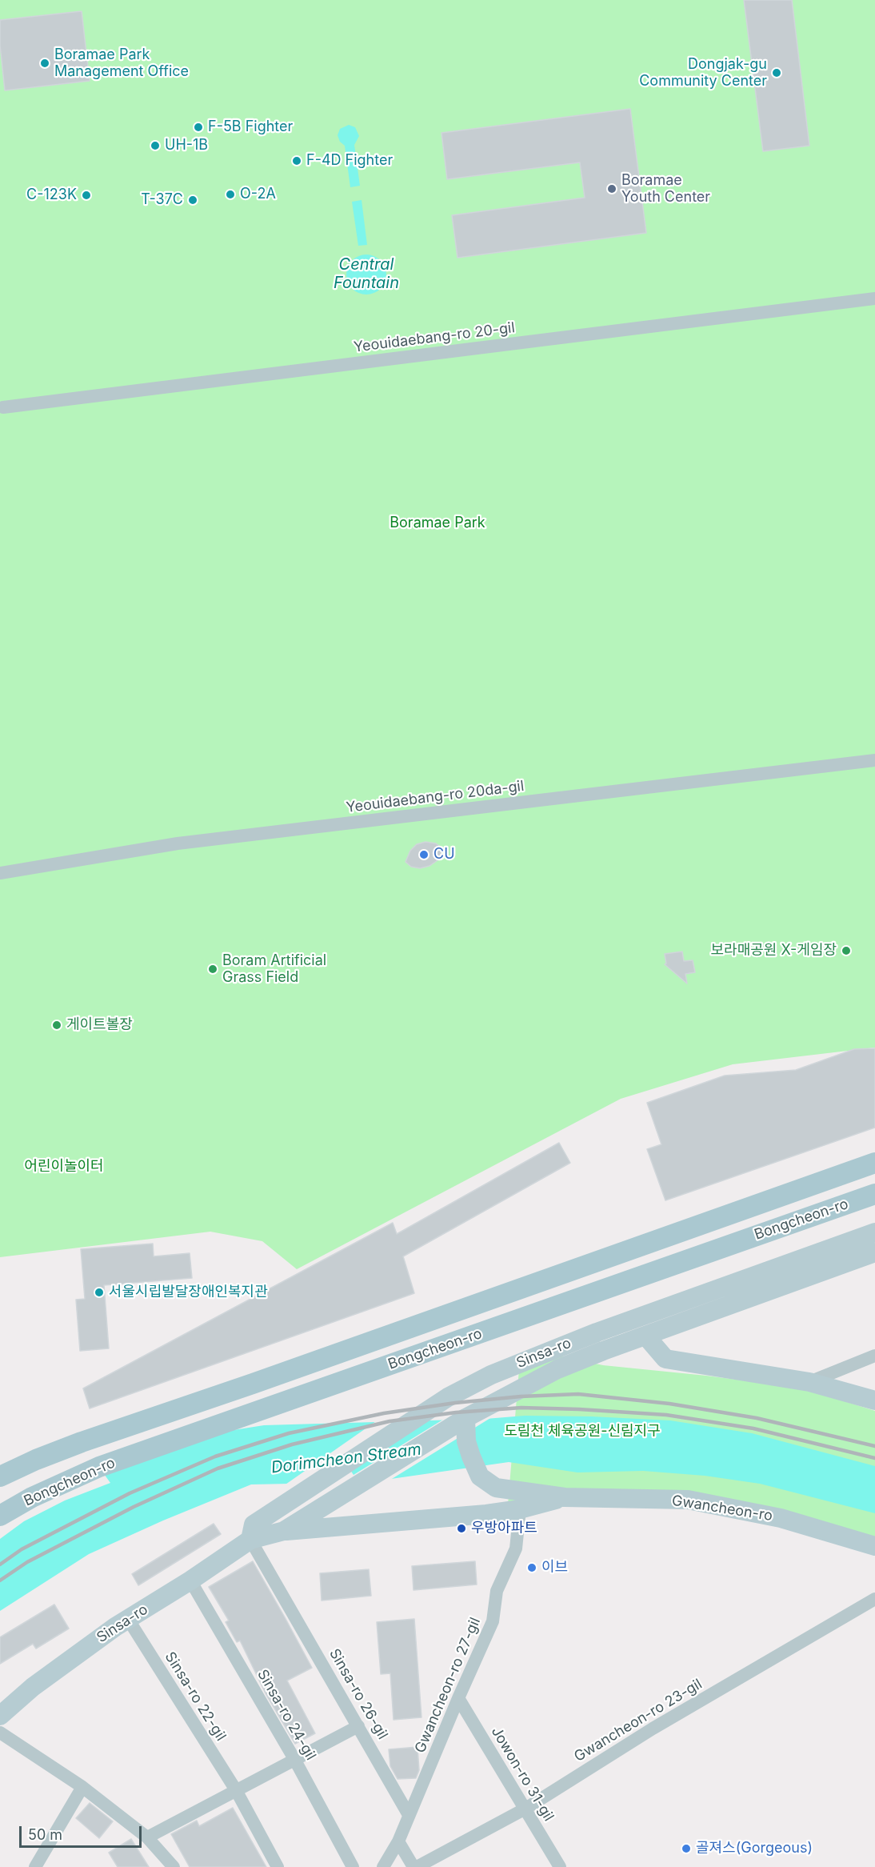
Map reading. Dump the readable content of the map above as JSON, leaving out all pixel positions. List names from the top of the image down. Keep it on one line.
{"streets":{"main road":["Bongcheon-ro","Sinsa-ro","Gwancheon-ro"],"street":["Yeouidaebang-ro 20-gil","Yeouidaebang-ro 20da-gil","Gwancheon-ro 27-gil","Sinsa-ro 26-gil","Sinsa-ro 22-gil","Sinsa-ro 24-gil","Gwancheon-ro 23-gil","Jowon-ro 31-gil"]},"crossings":[["Sinsa-ro","Gwancheon-ro"],["Sinsa-ro","Sinsa-ro 26-gil"],["Sinsa-ro","Sinsa-ro 22-gil"],["Sinsa-ro","Sinsa-ro 24-gil"],["Gwancheon-ro","Gwancheon-ro 27-gil"],["Gwancheon-ro 27-gil","Sinsa-ro 26-gil"],["Gwancheon-ro 27-gil","Jowon-ro 31-gil"],["Gwancheon-ro 23-gil","Jowon-ro 31-gil"]],"water":["Central Fountain","Dorimcheon Stream"],"parks":["Boramae Park","어린이놀이터","도림천 체육공원-신림지구"],"places":["Boramae Park Management Office","Dongjak-gu Community Center","F-5B Fighter","UH-1B","F-4D Fighter","Boramae Youth Center","O-2A","C-123K","T-37C","CU","보라매공원 X-게임장","Boram Artificial Grass Field","게이트볼장","서울시립발달장애인복지관","우방아파트","이브","골져스(Gorgeous)"],"scale_bar":"50 m"}
